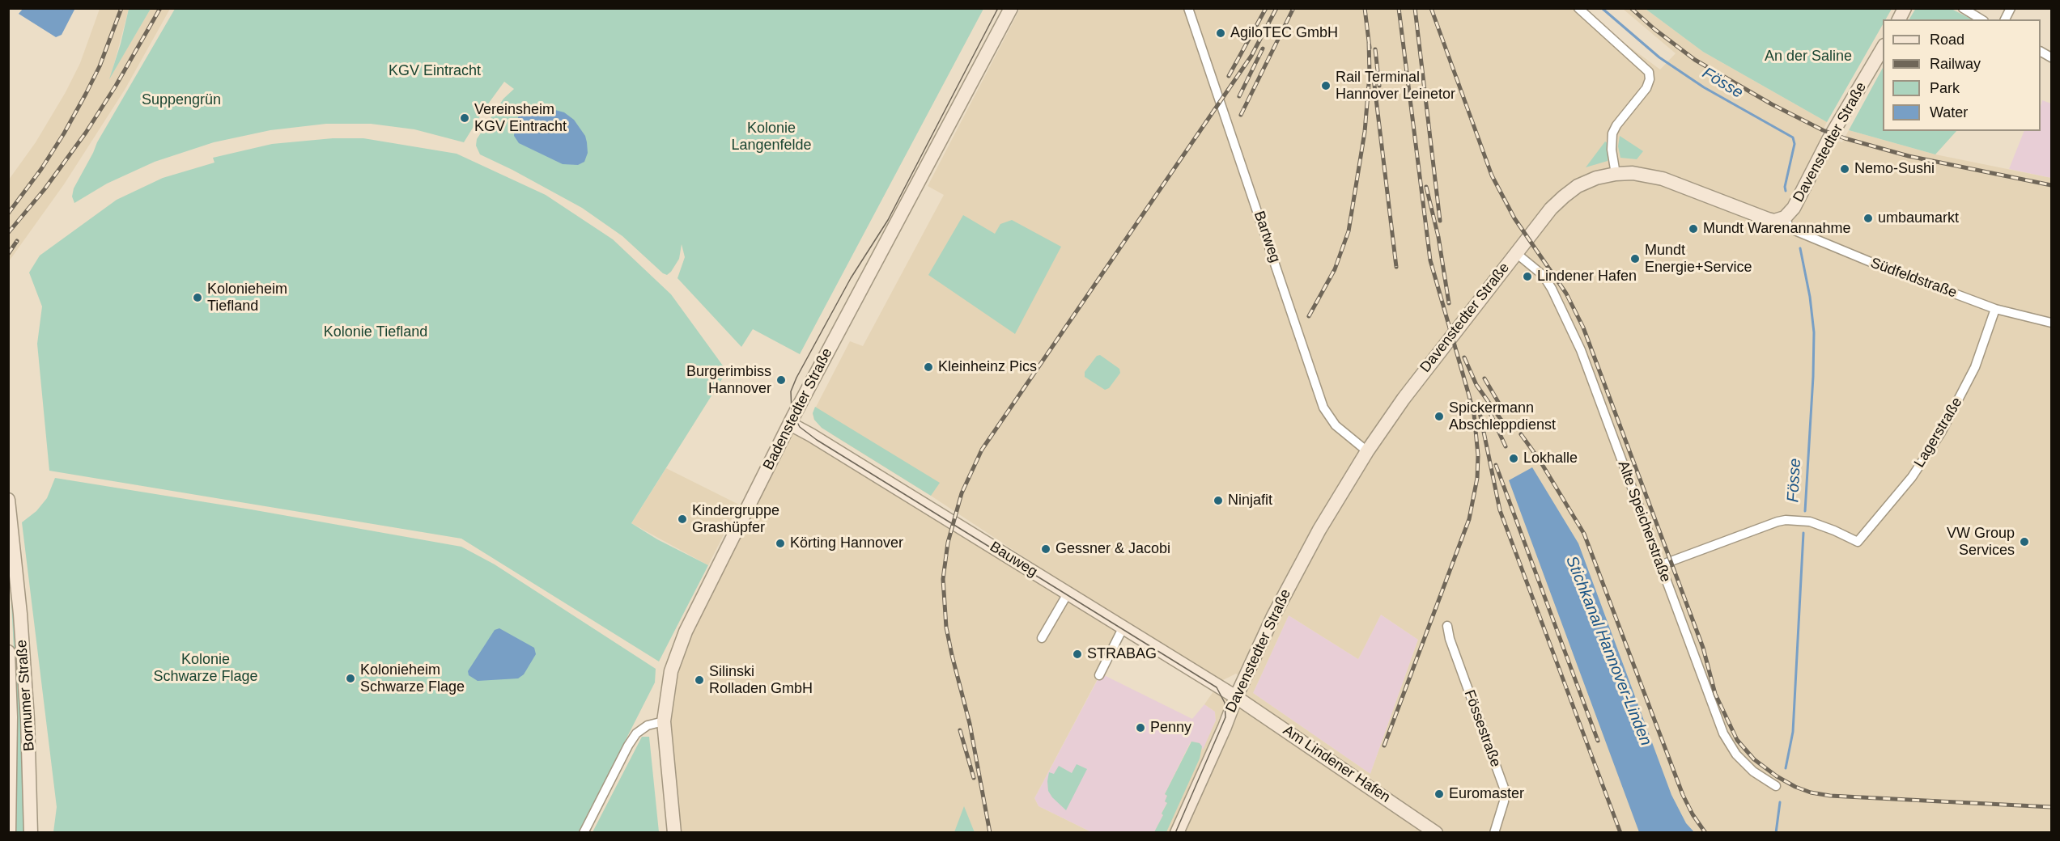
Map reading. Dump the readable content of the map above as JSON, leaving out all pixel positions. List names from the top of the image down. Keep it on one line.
{"streets":{"street":["Davenstedter Straße","Bartweg","Südfeldstraße","Badenstedter Straße","Lagerstraße","Alte Speicherstraße","Bauweg","Bornumer Straße","Fössestraße","Am Lindener Hafen"]},"crossings":[["Davenstedter Straße","Bartweg"],["Davenstedter Straße","Südfeldstraße"],["Davenstedter Straße","Alte Speicherstraße"],["Davenstedter Straße","Bauweg"],["Davenstedter Straße","Am Lindener Hafen"],["Südfeldstraße","Lagerstraße"],["Badenstedter Straße","Bauweg"],["Lagerstraße","Alte Speicherstraße"],["Bauweg","Am Lindener Hafen"]],"water":["Fösse","Stichkanal Hannover-Linden"],"parks":["An der Saline","KGV Eintracht","Suppengrün","Kolonie Langenfelde","Kolonie Tiefland","Kolonie Schwarze Flage"],"places":["AgiloTEC GmbH","Rail Terminal Hannover Leinetor","Vereinsheim KGV Eintracht","Nemo-Sushi","umbaumarkt","Mundt Warenannahme","Mundt Energie+Service","Lindener Hafen","Kolonieheim Tiefland","Kleinheinz Pics","Burgerimbiss Hannover","Spickermann Abschleppdienst","Lokhalle","Ninjafit","Kindergruppe Grashüpfer","VW Group Services","Körting Hannover","Gessner & Jacobi","STRABAG","Kolonieheim Schwarze Flage","Silinski Rolladen GmbH","Penny","Euromaster"],"legend":["Road","Railway","Park","Water"]}
